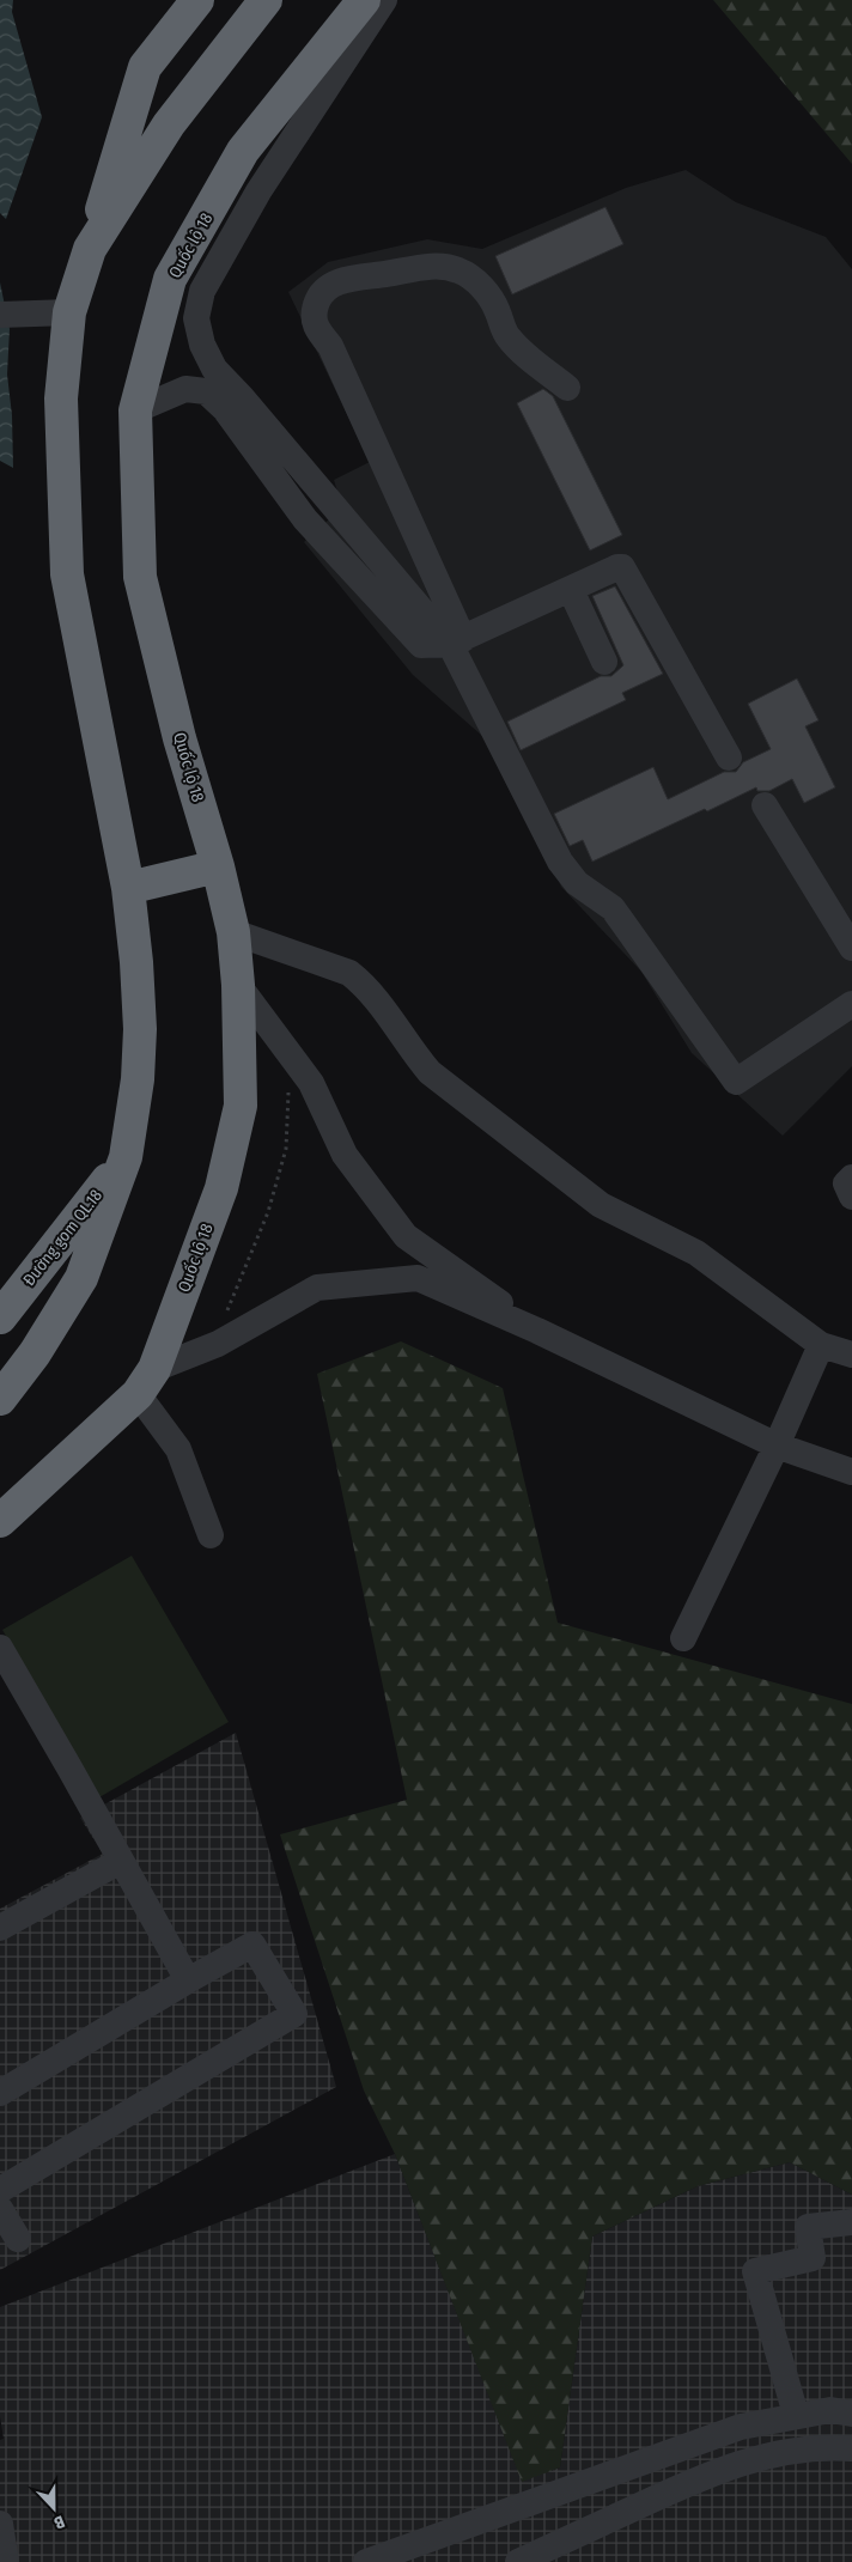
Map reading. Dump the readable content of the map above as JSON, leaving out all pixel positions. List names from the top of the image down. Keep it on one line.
{"streets":{"highway":["Quốc lộ 18","Đường gom QL.18"]},"north":"bottom"}
